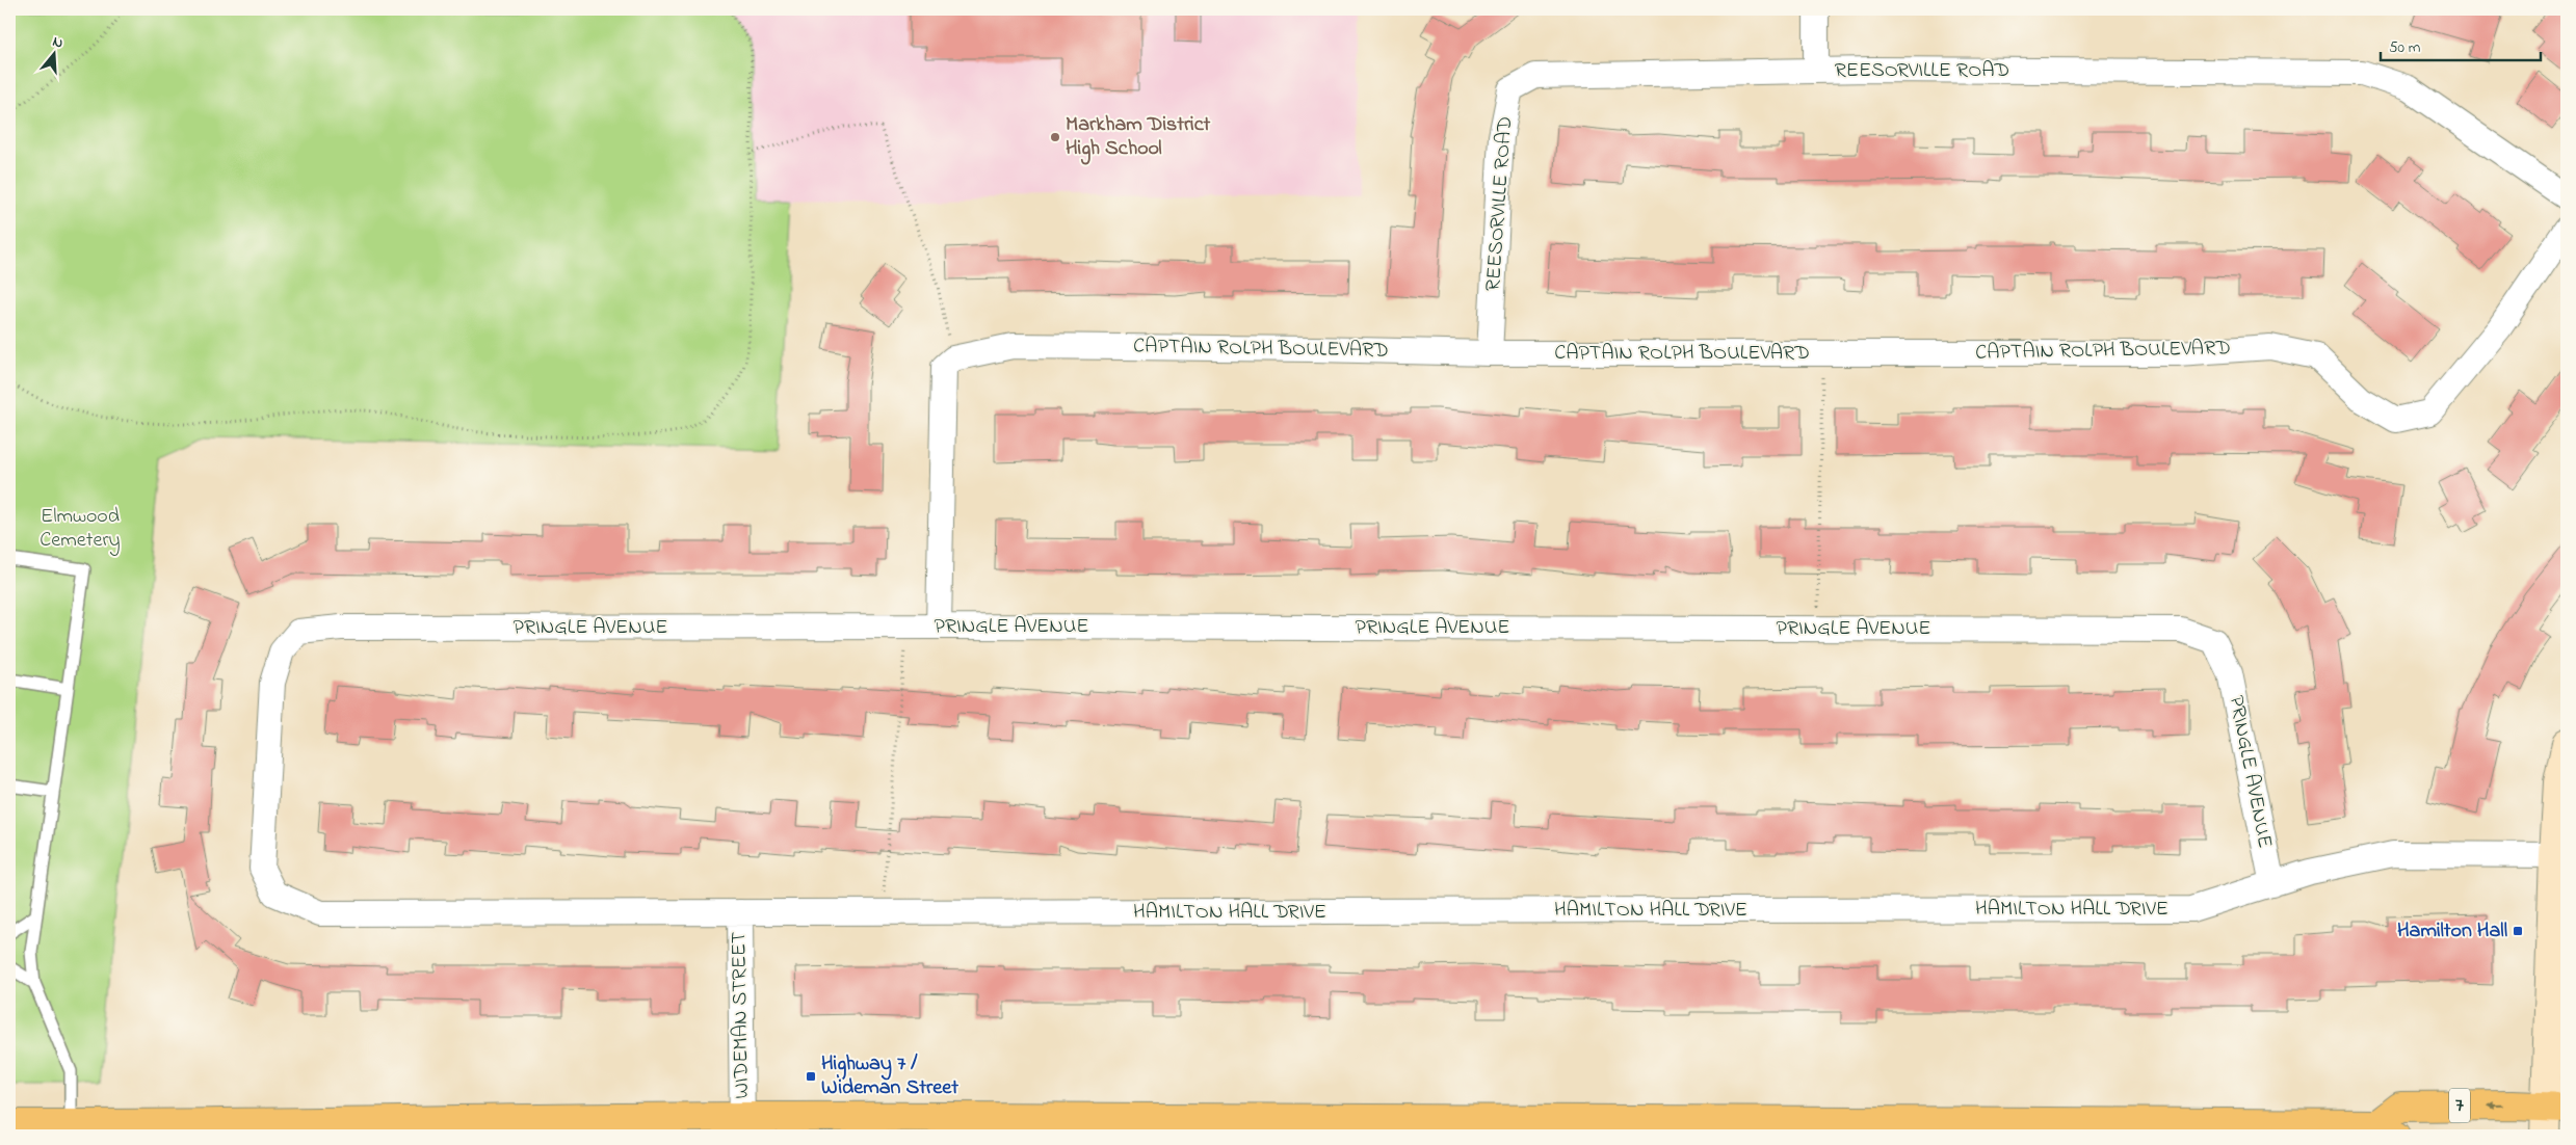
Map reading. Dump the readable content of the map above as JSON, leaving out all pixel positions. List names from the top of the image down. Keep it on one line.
{"streets":{"main road":["7"],"street":["REESORVILLE ROAD","CAPTAIN ROLPH BOULEVARD","PRINGLE AVENUE","HAMILTON HALL DRIVE","WIDEMAN STREET"]},"crossings":[["REESORVILLE ROAD","CAPTAIN ROLPH BOULEVARD"],["PRINGLE AVENUE","HAMILTON HALL DRIVE"],["PRINGLE AVENUE","WIDEMAN STREET"],["HAMILTON HALL DRIVE","WIDEMAN STREET"],["WIDEMAN STREET","7"]],"parks":["Elmwood Cemetery"],"places":{"other":["Markham District High School"],"transit":["Hamilton Hall","Highway 7 / Wideman Street"]},"scale_bar":"50 m","north":"top"}
